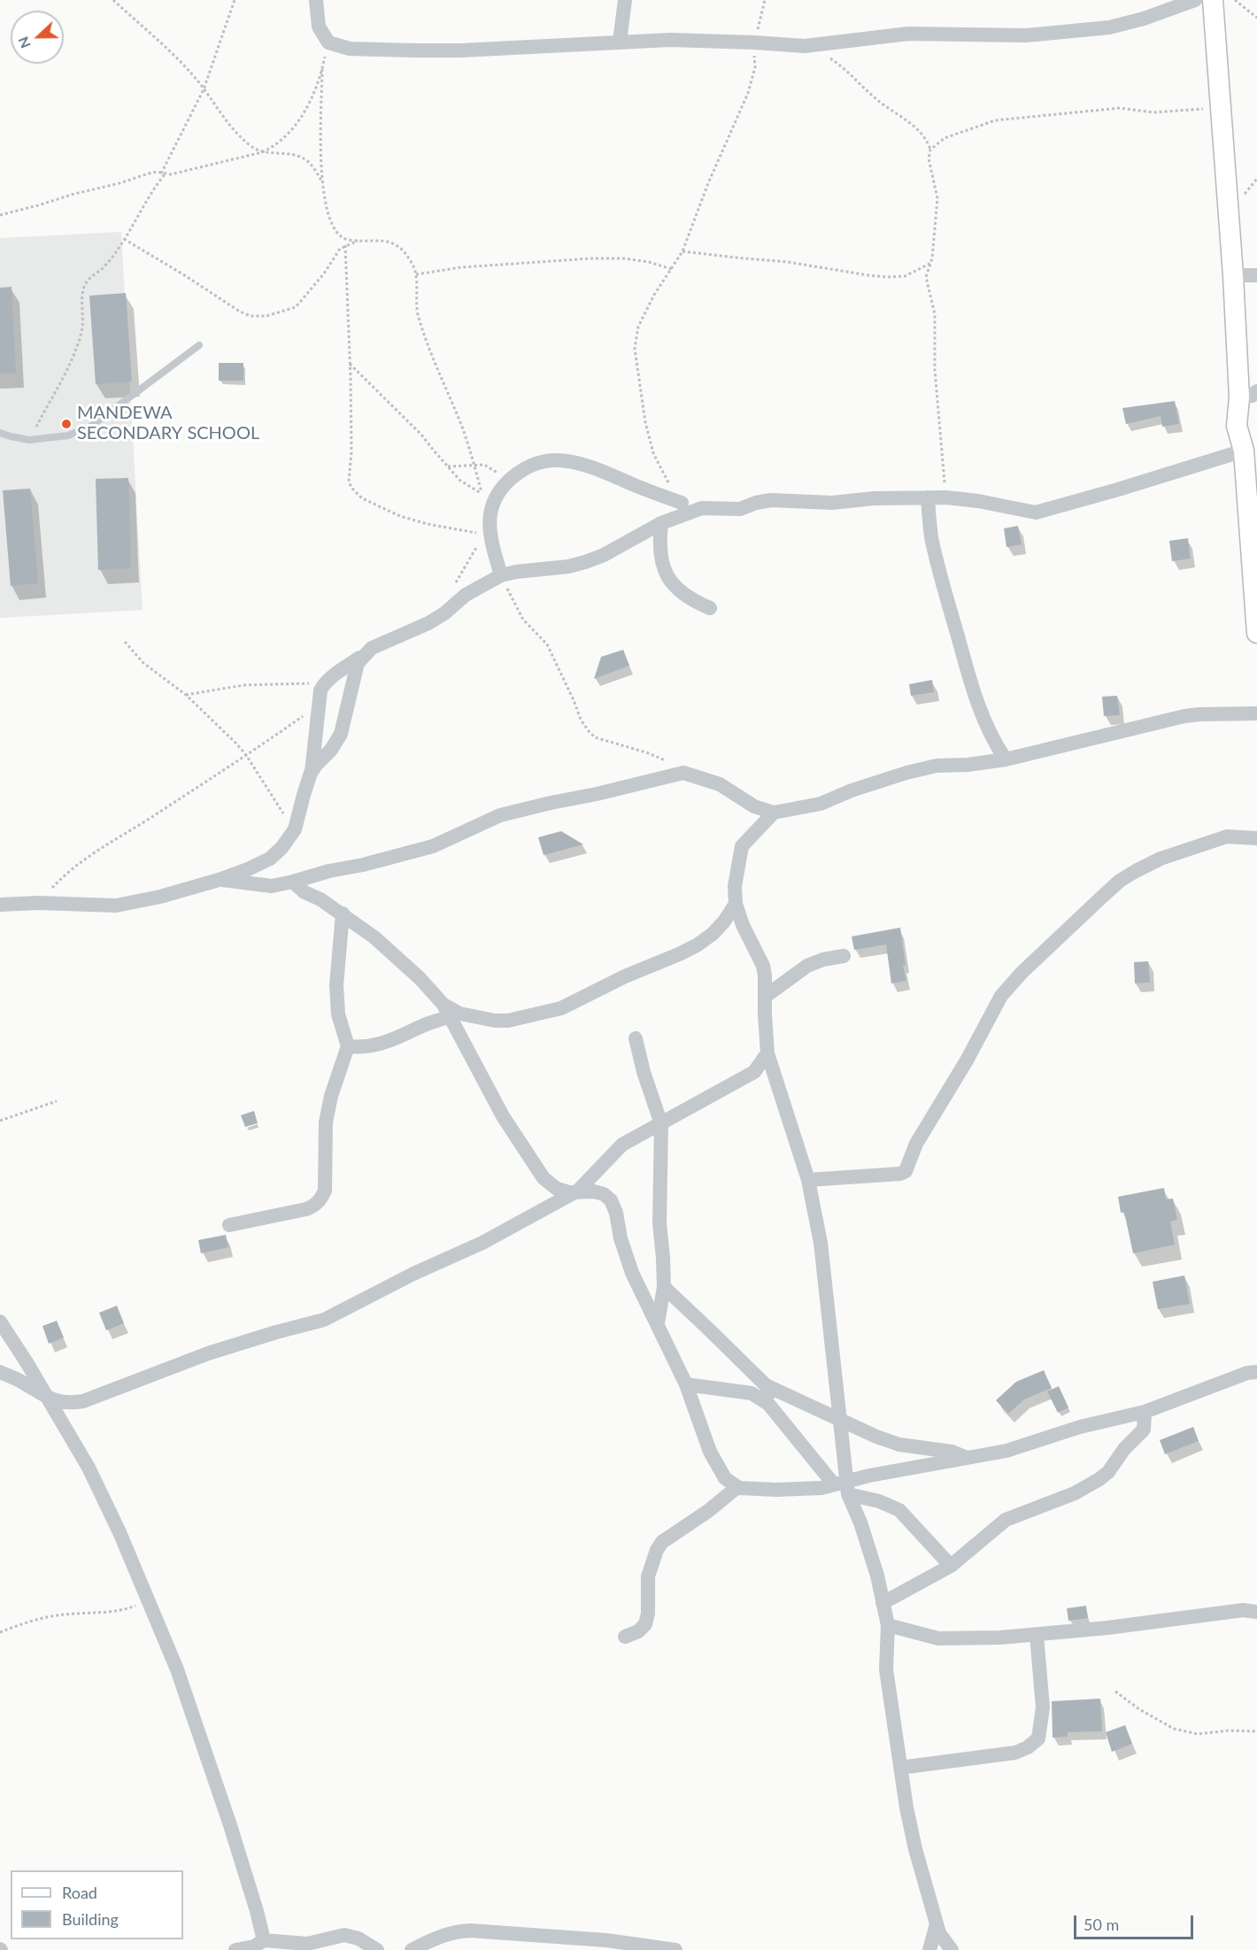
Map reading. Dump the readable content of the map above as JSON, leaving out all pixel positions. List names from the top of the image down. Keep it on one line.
{"places":["MANDEWA SECONDARY SCHOOL"],"legend":["Road","Building"],"scale_bar":"50 m","north":"left"}
